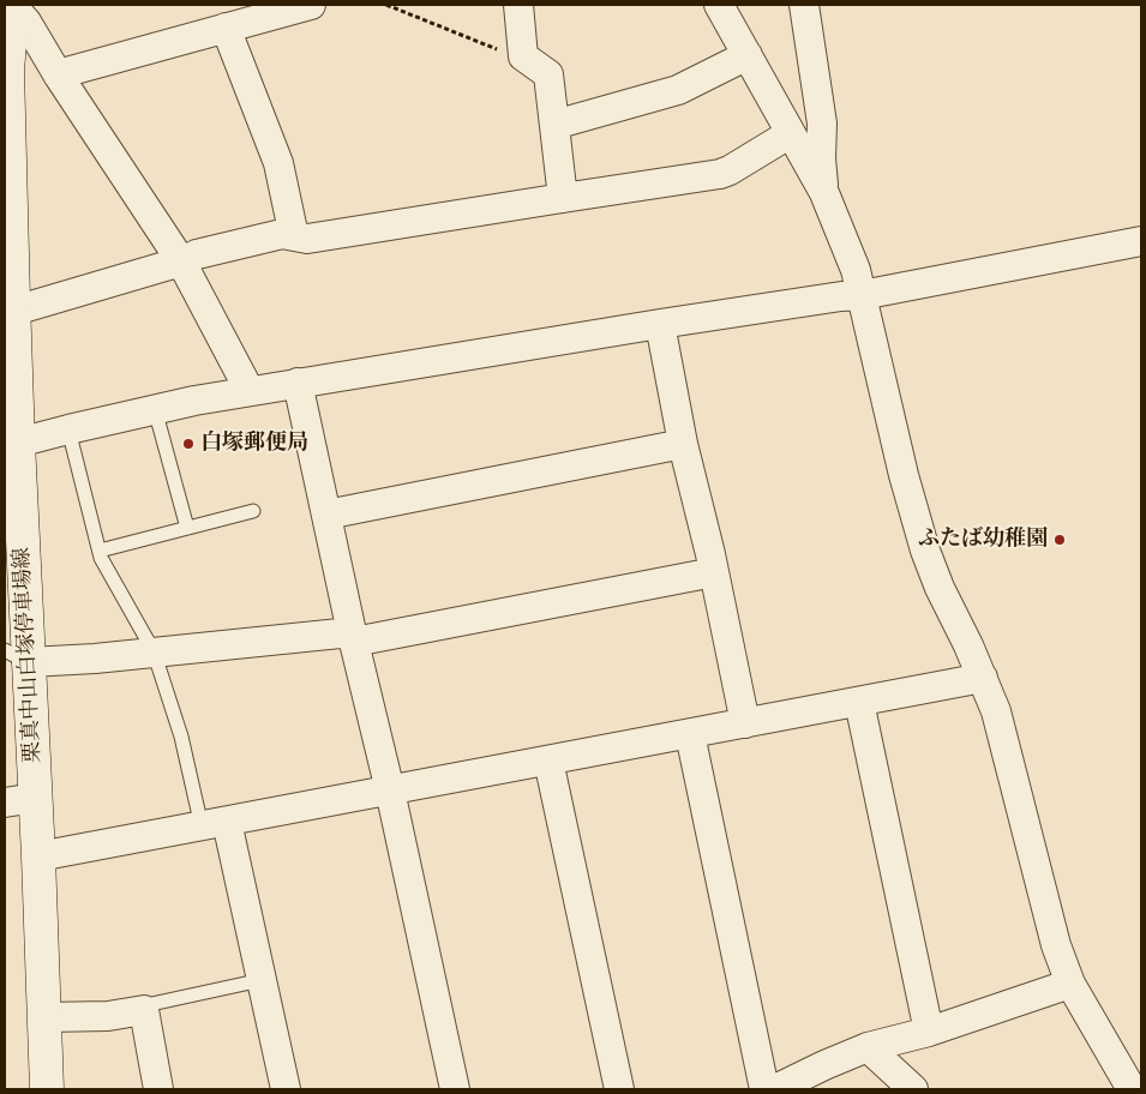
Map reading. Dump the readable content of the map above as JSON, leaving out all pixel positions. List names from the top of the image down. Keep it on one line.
{"streets":{"main road":["栗真中山白塚停車場線"]},"places":["白塚郵便局","ふたば幼稚園"]}
